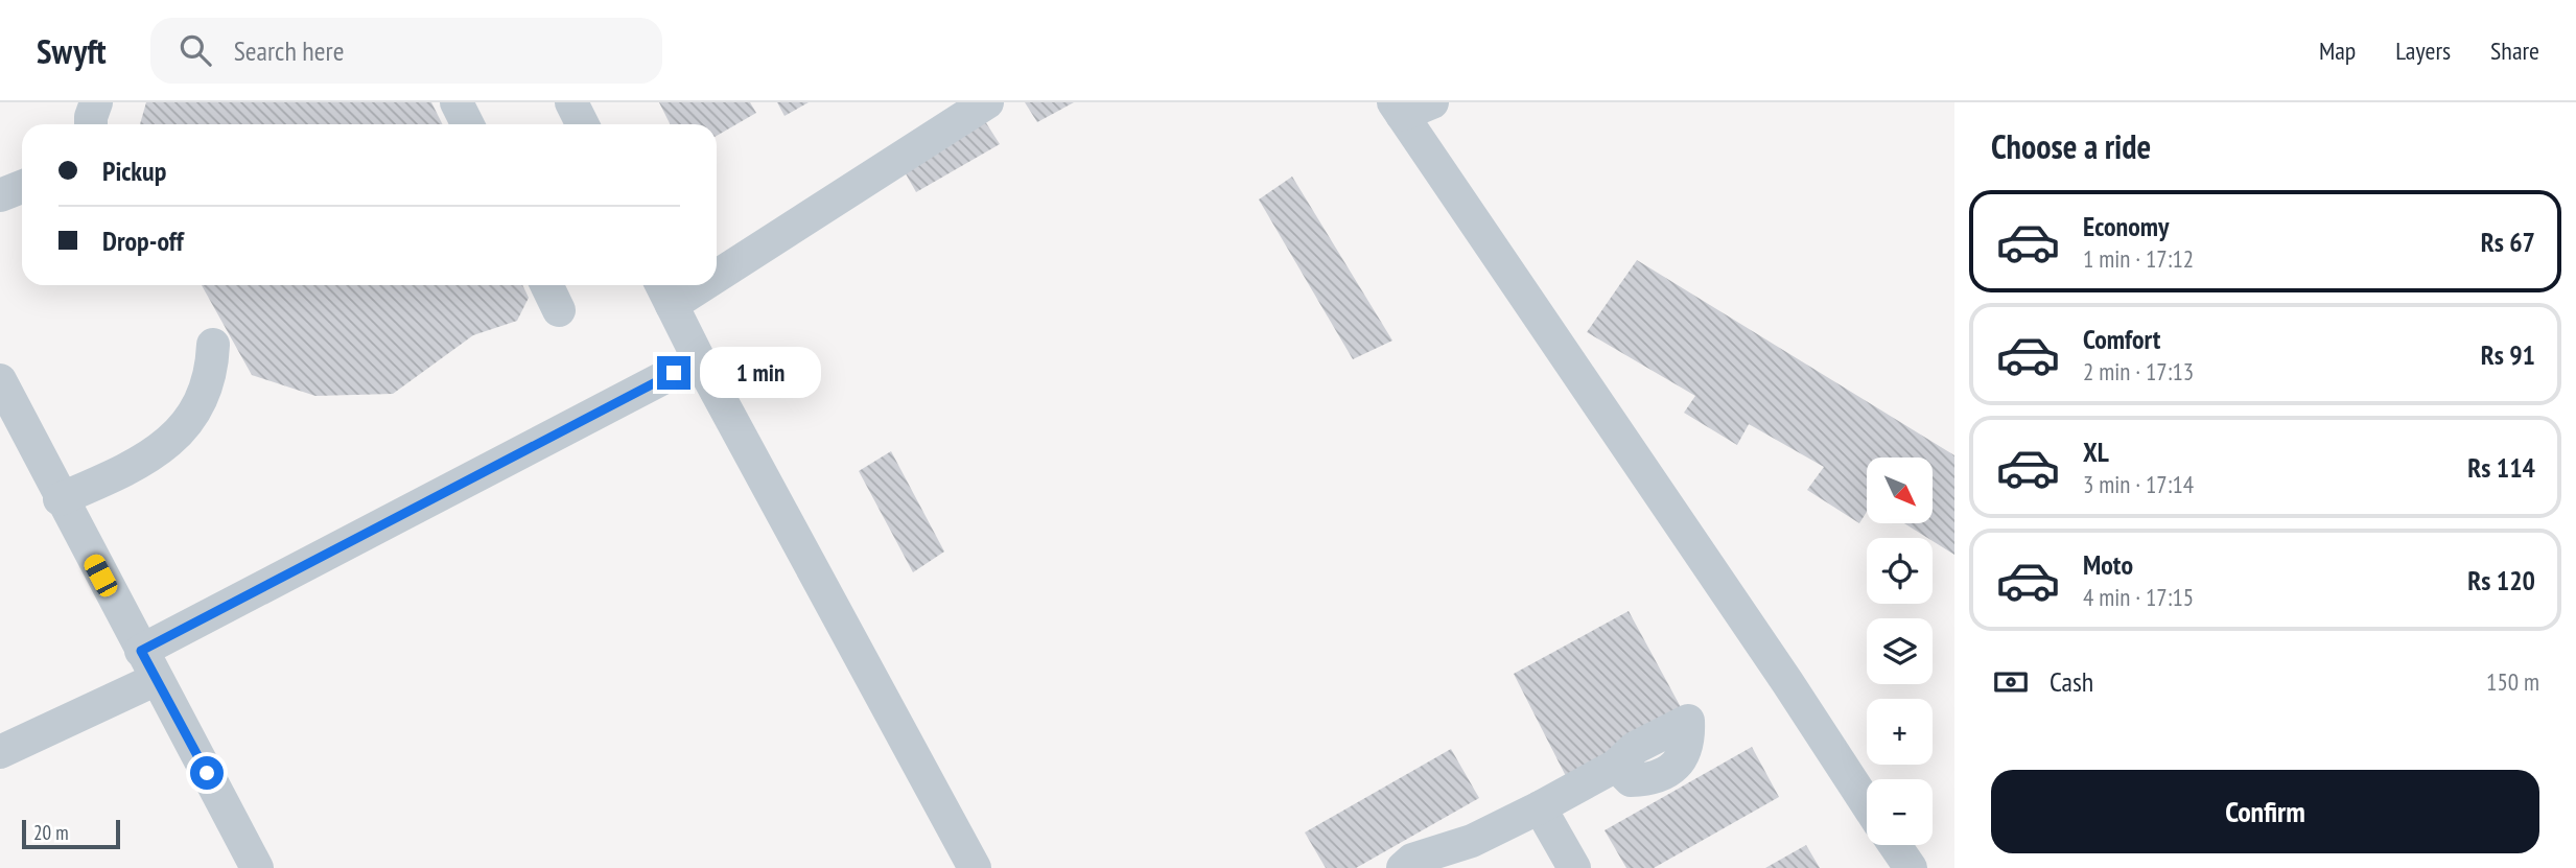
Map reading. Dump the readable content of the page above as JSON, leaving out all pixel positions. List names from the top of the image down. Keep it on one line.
{"scale_bar":"20 m","north":"bottom right","page":{"header":"Swyft","search":"Search here","nav":["Map","Layers","Share"],"heading":"Choose a ride","banner":["Pickup","Drop-off"],"list":[{"name":"Economy","note":"1 min · 17:12","value":"Rs 67"},{"name":"Comfort","note":"2 min · 17:13","value":"Rs 91"},{"name":"XL","note":"3 min · 17:14","value":"Rs 114"},{"name":"Moto","note":"4 min · 17:15","value":"Rs 120"}],"bubble":"1 min","map_buttons":["+","−"],"pay":["Cash","150 m"],"buttons":"Confirm","scale":"20 m"}}
